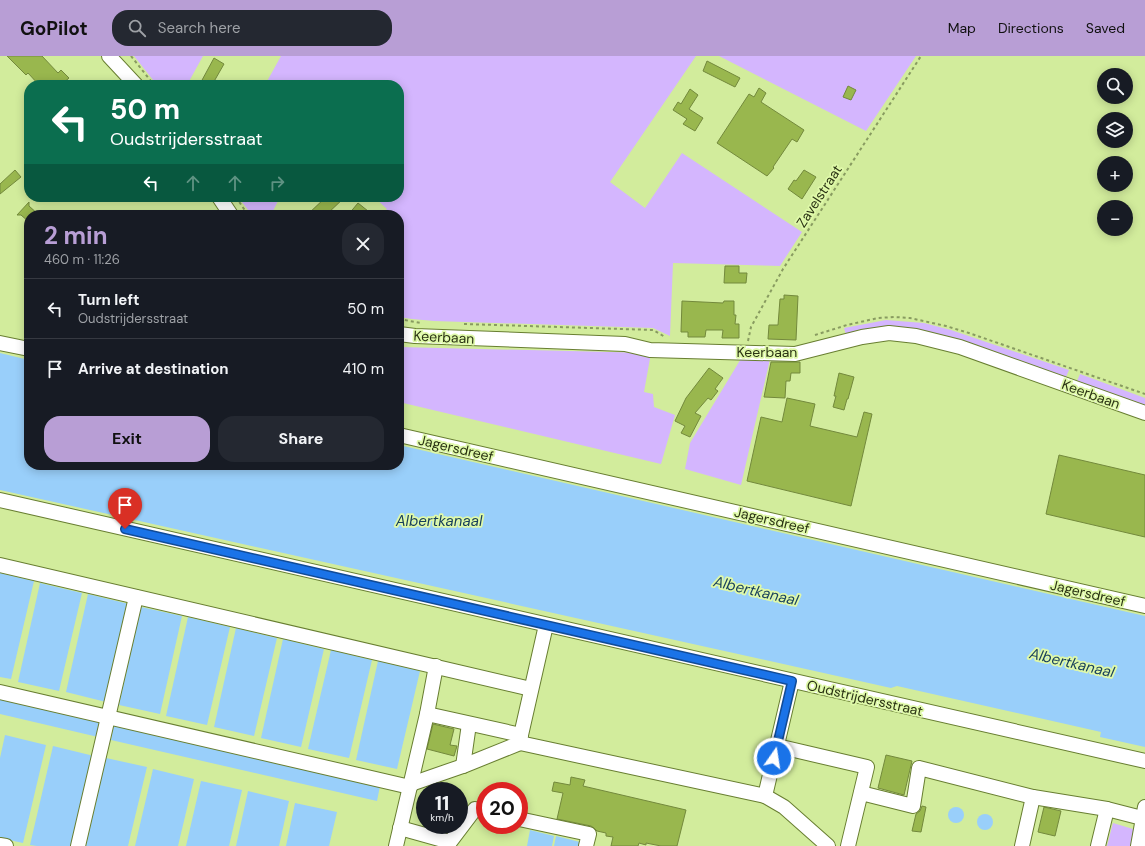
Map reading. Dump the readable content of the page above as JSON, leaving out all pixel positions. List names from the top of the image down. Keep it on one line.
{"streets":{"street":["Keerbaan","Jagersdreef","Oudstrijdersstraat"],"path":["Zavelstraat"]},"water":["Albertkanaal"],"page":{"header":"GoPilot","search":"Search here","nav":["Map","Directions","Saved"],"map_buttons":["+","−"],"turn":["50 m","Oudstrijdersstraat"],"heading":["2 min","460 m · 11:26"],"list":[{"name":"Turn left","note":"Oudstrijdersstraat","value":"50 m"},{"name":"Arrive at destination","value":"410 m"}],"buttons":["Exit","Share"],"speed":"11 km/h","limit":"20"}}
